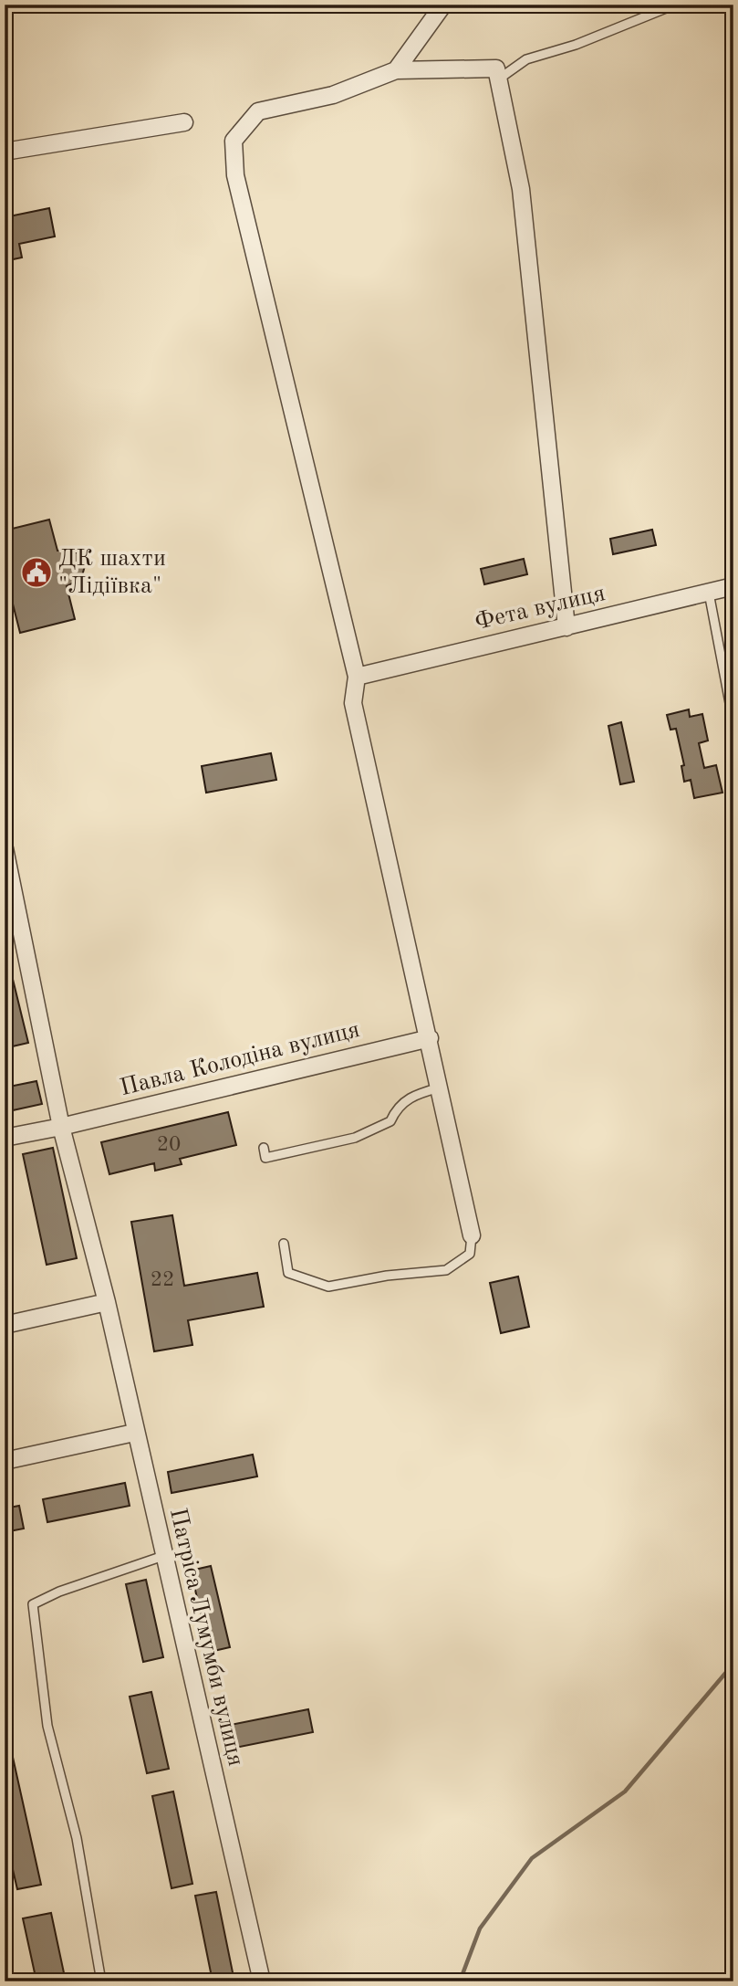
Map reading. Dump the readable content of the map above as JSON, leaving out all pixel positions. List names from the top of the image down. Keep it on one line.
{"streets":{"street":["Фета вулиця","Павла Колодіна вулиця","Патріса Лумумби вулиця"]},"crossings":[["Павла Колодіна вулиця","Патріса Лумумби вулиця"]],"places":{"public building":["ДК шахти \"Лідіївка\""]},"house_numbers":["20","22"]}
